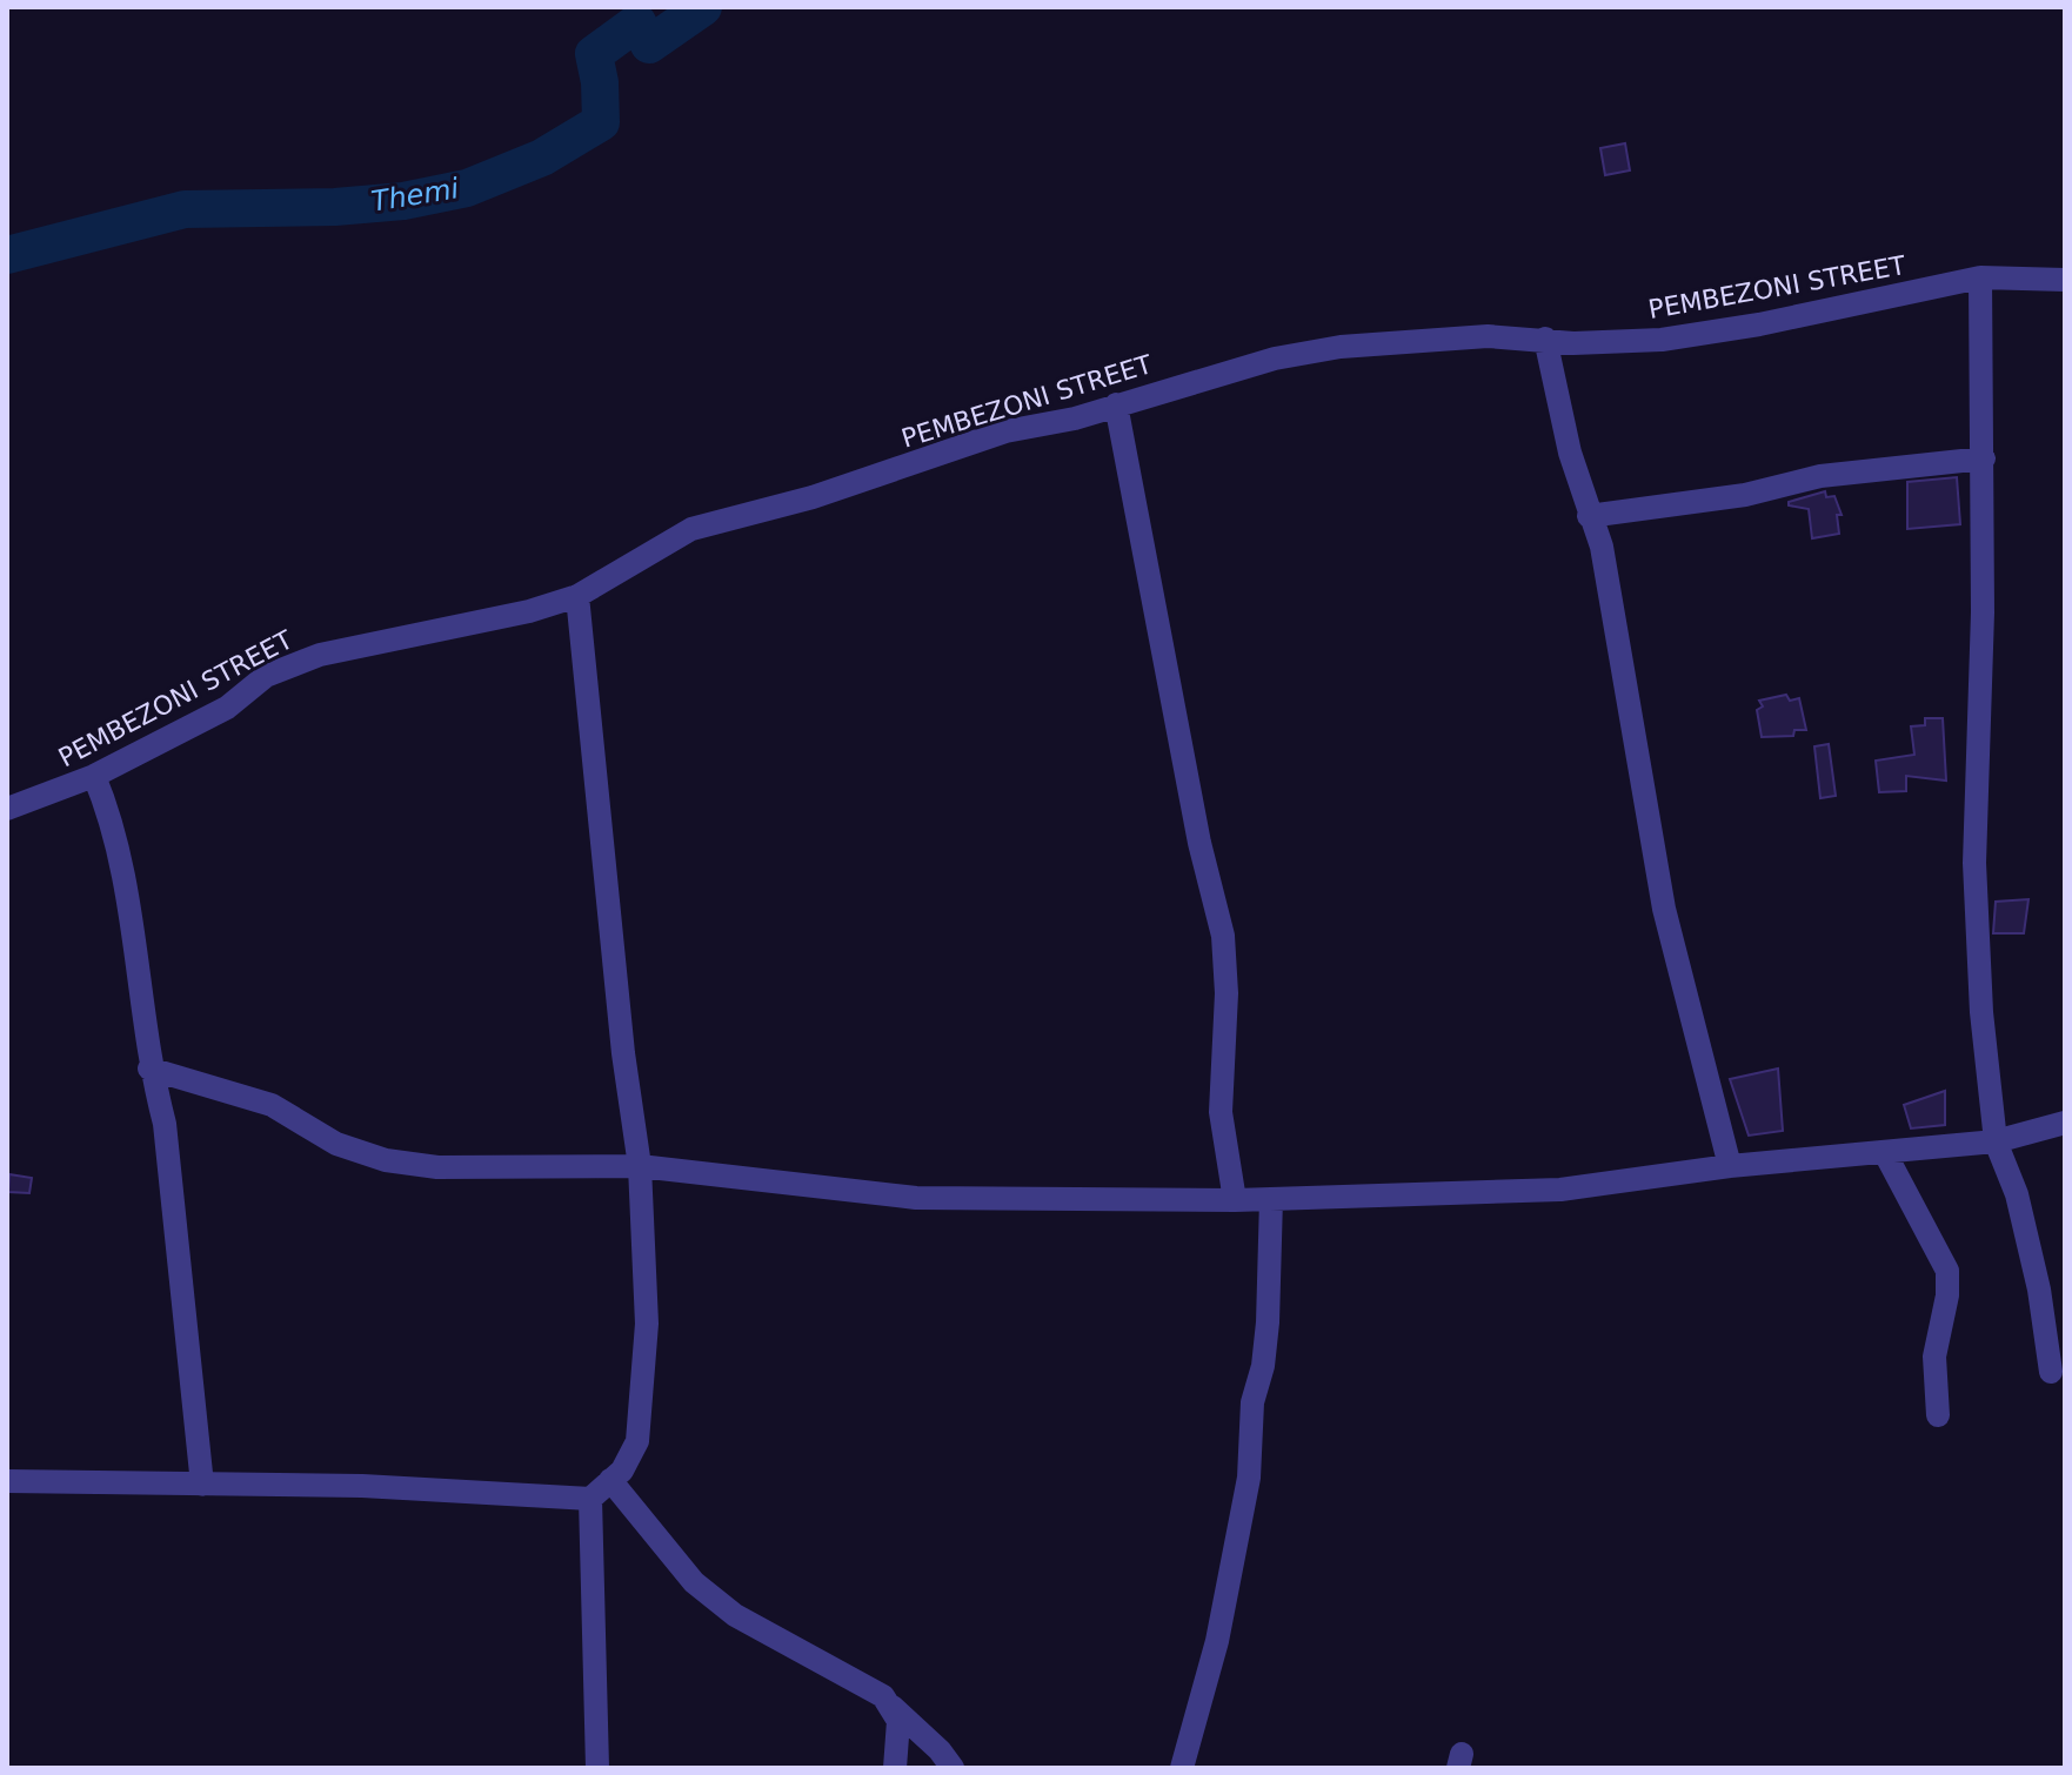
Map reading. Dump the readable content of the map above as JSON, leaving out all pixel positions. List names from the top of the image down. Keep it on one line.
{"streets":{"street":["PEMBEZONI STREET"]},"water":["Themi"]}
